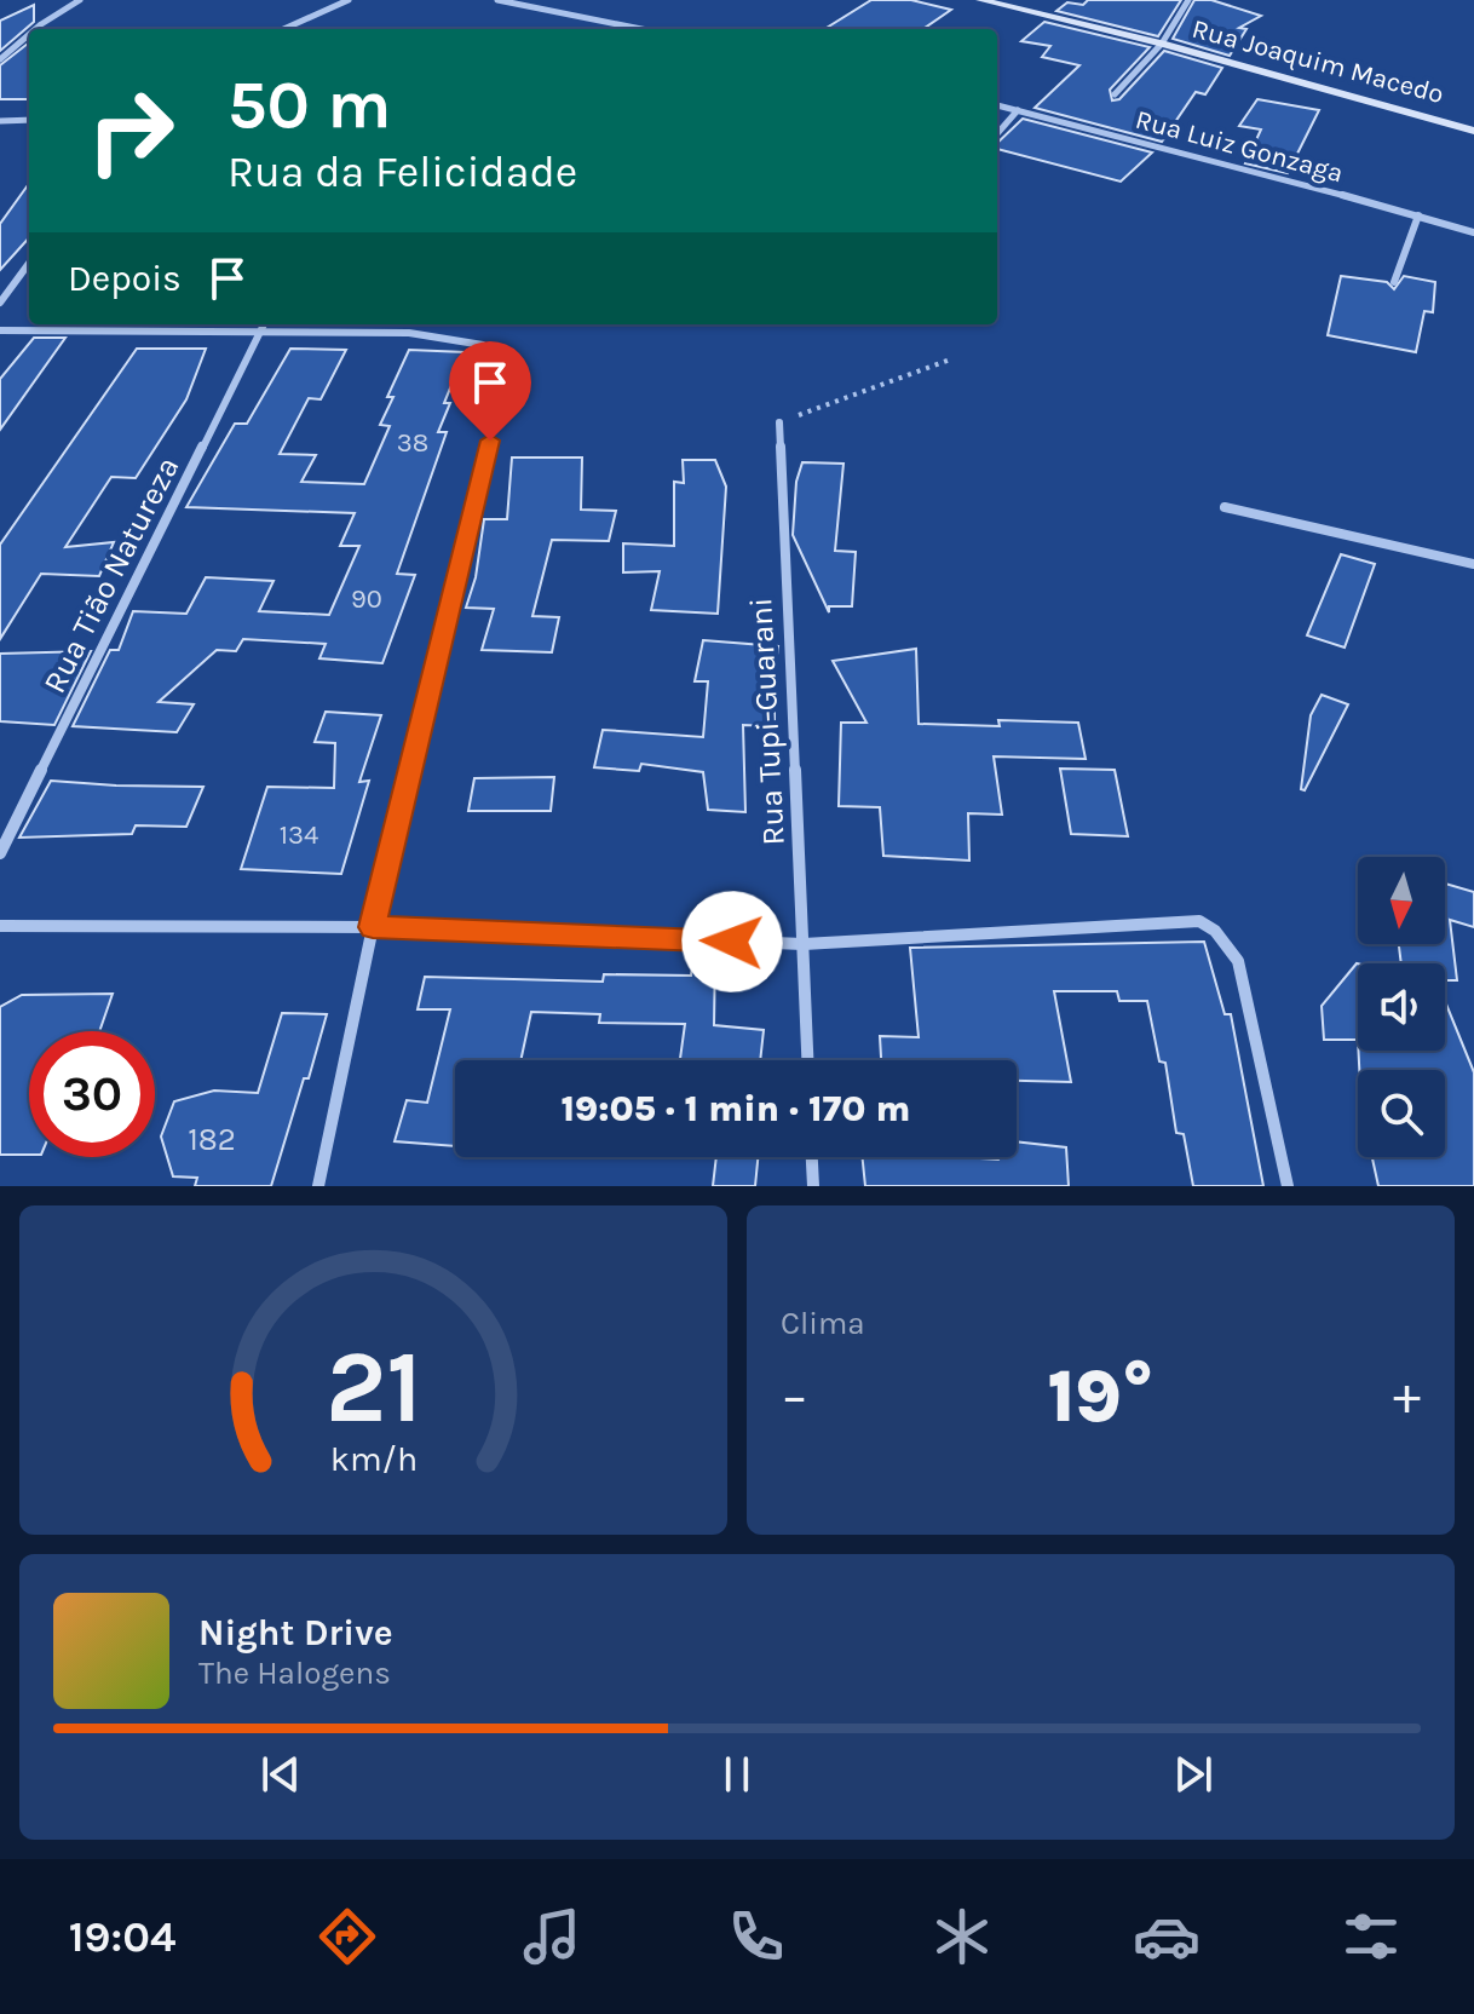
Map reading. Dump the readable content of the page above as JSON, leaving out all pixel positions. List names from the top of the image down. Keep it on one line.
{"streets":{"street":["Rua Joaquim Macedo","Rua Luiz Gonzaga","Rua Tião Natureza","Rua Tupi-Guarani"]},"house_numbers":["38","90","134","182"],"north":"bottom","page":{"turn":["50 m","Rua da Felicidade"],"then":"Depois","limit":"30","trip":"19:05 · 1 min · 170 m","tile":"Clima","heat":["−","19°","+"],"song":["Night Drive","The Halogens"],"tabs":"19:04","gauge":["21","km/h"]}}
